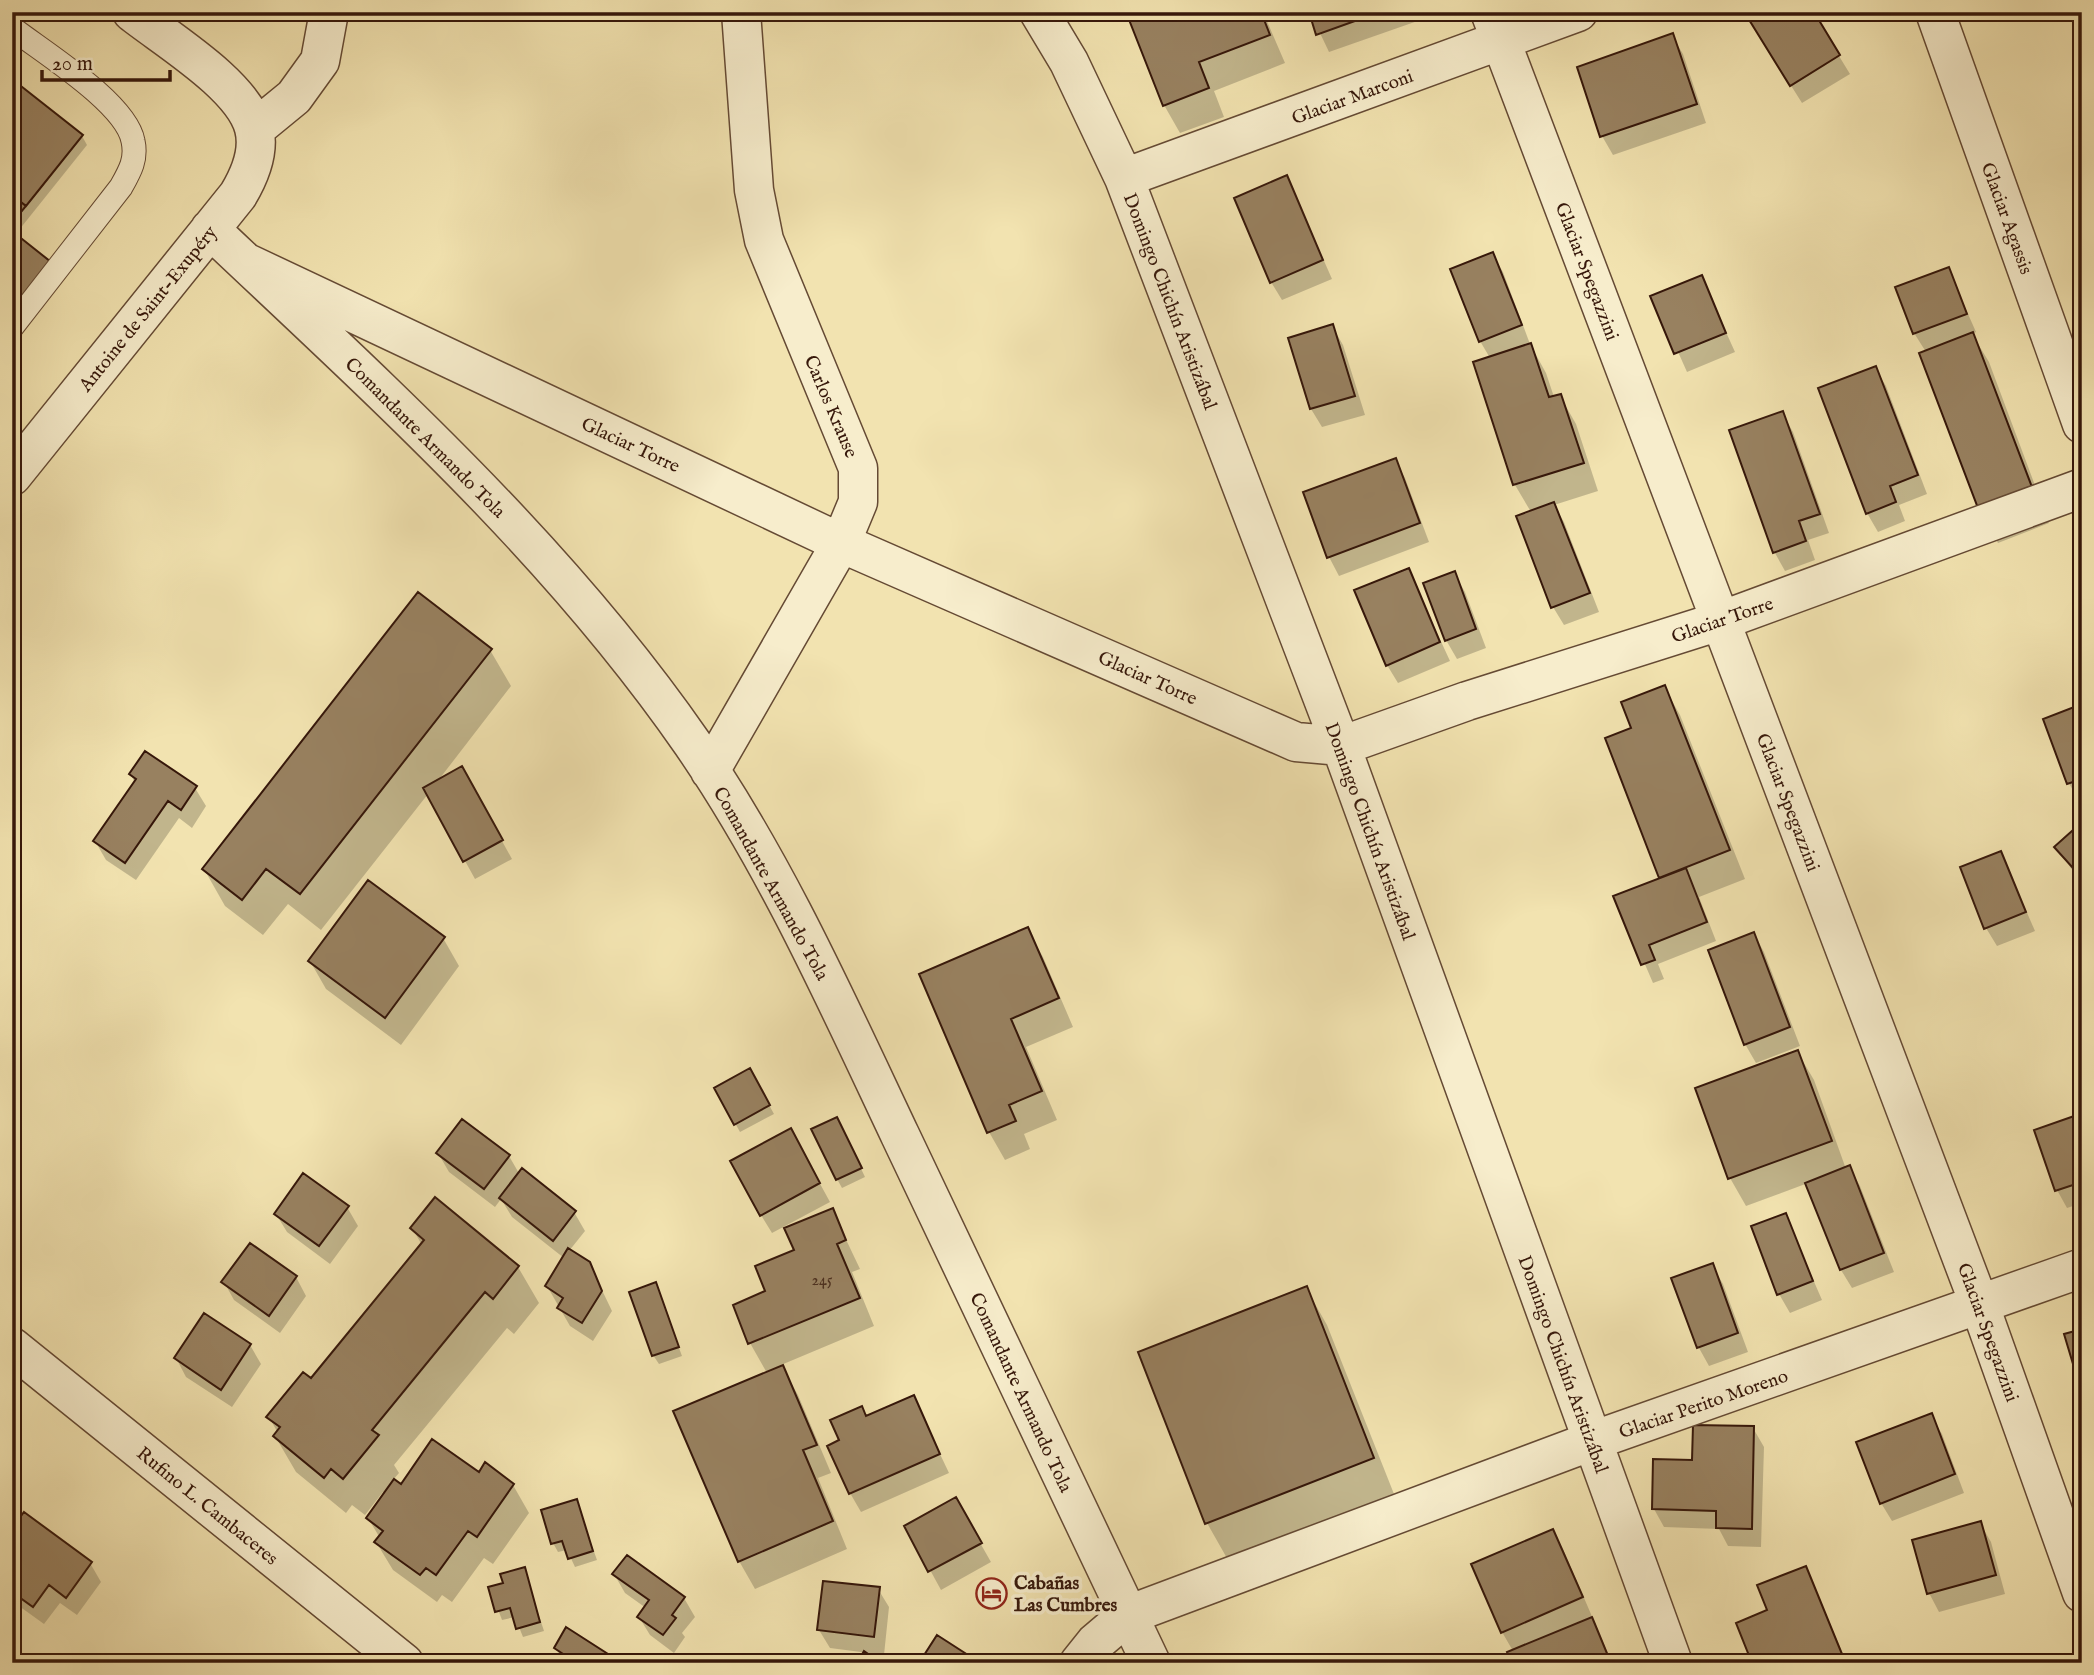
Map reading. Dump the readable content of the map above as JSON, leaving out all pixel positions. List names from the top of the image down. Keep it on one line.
{"streets":{"street":["Glaciar Marconi","Glaciar Agassis","Glaciar Spegazzini","Domingo Chichín Aristizábal","Antoine de Saint-Exupéry","Carlos Krause","Comandante Armando Tola","Glaciar Torre","Glaciar Perito Moreno","Rufino L. Cambaceres"]},"crossings":[["Glaciar Marconi","Glaciar Spegazzini"],["Glaciar Marconi","Domingo Chichín Aristizábal"],["Glaciar Spegazzini","Glaciar Torre"],["Glaciar Spegazzini","Glaciar Perito Moreno"],["Domingo Chichín Aristizábal","Glaciar Torre"],["Domingo Chichín Aristizábal","Glaciar Perito Moreno"],["Antoine de Saint-Exupéry","Comandante Armando Tola"],["Carlos Krause","Comandante Armando Tola"],["Carlos Krause","Glaciar Torre"],["Comandante Armando Tola","Glaciar Torre"],["Comandante Armando Tola","Glaciar Perito Moreno"]],"places":{"hotel":["Cabañas Las Cumbres"]},"house_numbers":["245"],"scale_bar":"20 m"}
